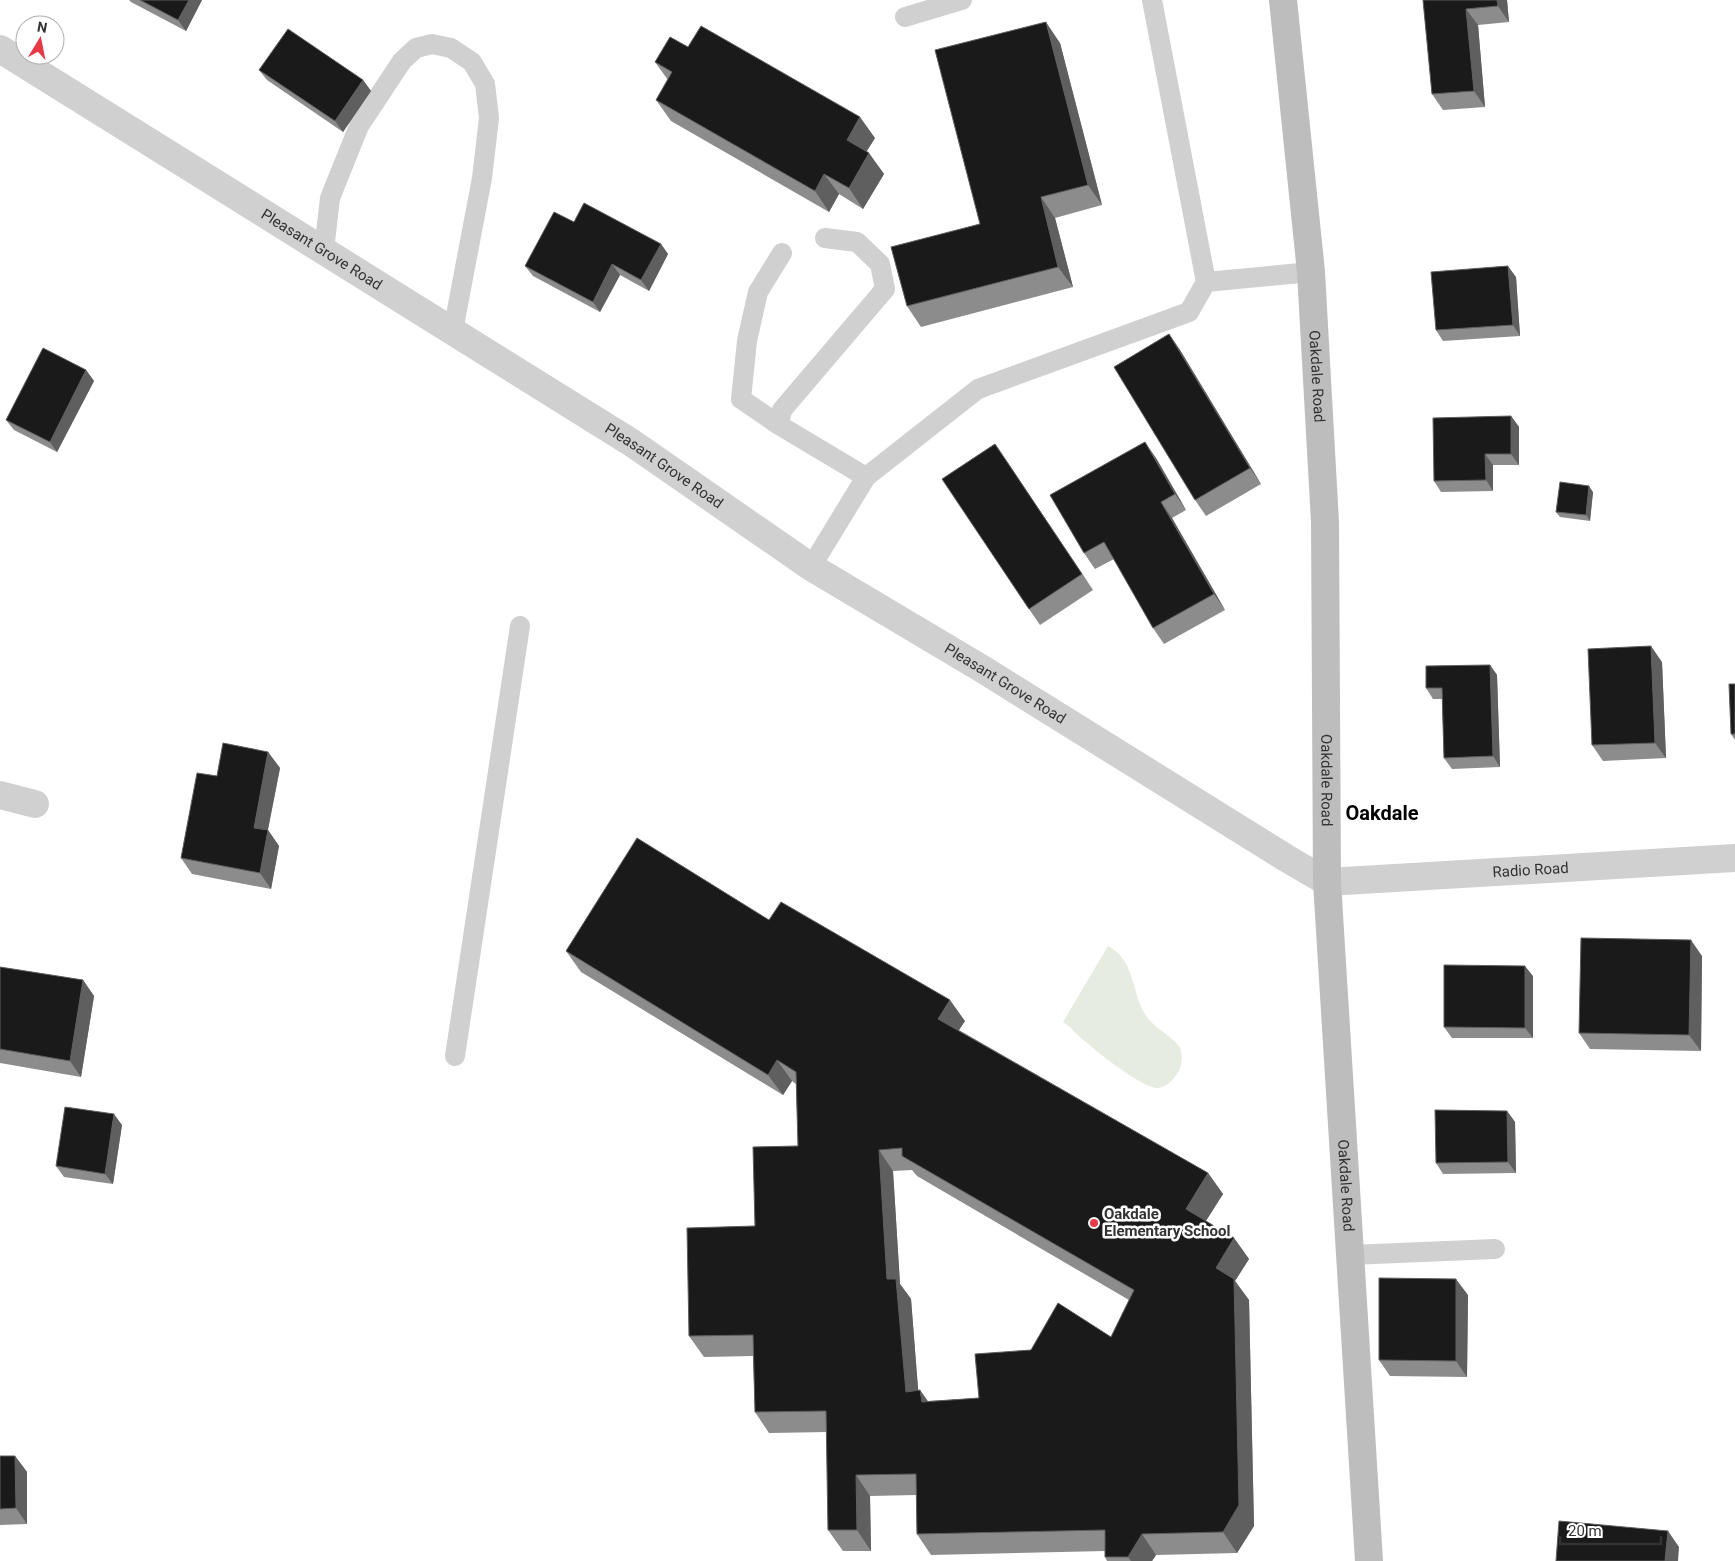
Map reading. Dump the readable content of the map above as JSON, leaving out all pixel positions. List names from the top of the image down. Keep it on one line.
{"streets":{"main road":["Oakdale Road"],"street":["Pleasant Grove Road","Radio Road"]},"crossings":[["Pleasant Grove Road","Oakdale Road"],["Pleasant Grove Road","Radio Road"],["Oakdale Road","Radio Road"]],"districts":["Oakdale"],"places":["Oakdale Elementary School"],"scale_bar":"20 m","north":"top"}
